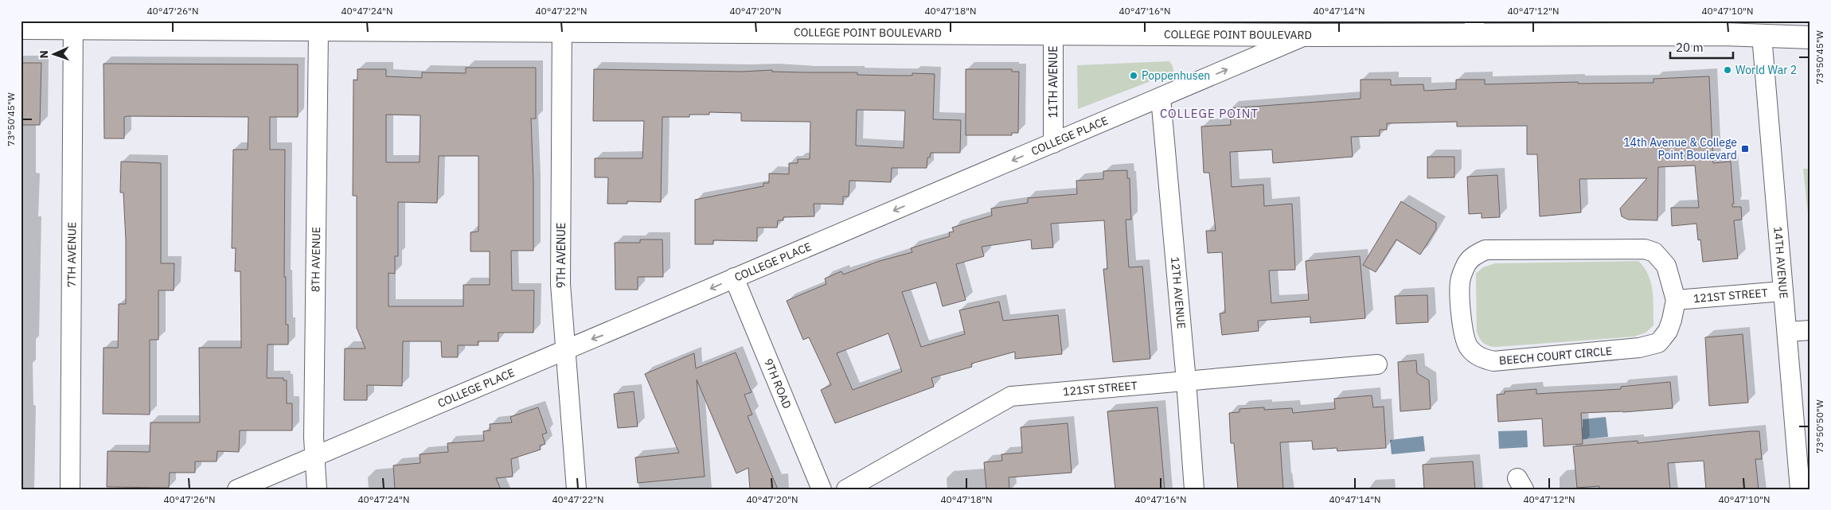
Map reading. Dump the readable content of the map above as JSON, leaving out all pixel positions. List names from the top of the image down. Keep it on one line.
{"streets":{"street":["COLLEGE POINT BOULEVARD","11TH AVENUE","COLLEGE PLACE","7TH AVENUE","9TH AVENUE","8TH AVENUE","14TH AVENUE","12TH AVENUE","121ST STREET","BEECH COURT CIRCLE","9TH ROAD"]},"crossings":[["COLLEGE POINT BOULEVARD","11TH AVENUE"],["COLLEGE POINT BOULEVARD","COLLEGE PLACE"],["COLLEGE POINT BOULEVARD","7TH AVENUE"],["COLLEGE POINT BOULEVARD","9TH AVENUE"],["COLLEGE POINT BOULEVARD","8TH AVENUE"],["COLLEGE POINT BOULEVARD","14TH AVENUE"],["11TH AVENUE","COLLEGE PLACE"],["COLLEGE PLACE","9TH AVENUE"],["COLLEGE PLACE","8TH AVENUE"],["COLLEGE PLACE","12TH AVENUE"],["COLLEGE PLACE","9TH ROAD"],["14TH AVENUE","121ST STREET"],["12TH AVENUE","121ST STREET"],["121ST STREET","BEECH COURT CIRCLE"]],"districts":["COLLEGE POINT"],"places":{"other":["World War 2","Poppenhusen"],"transit":["14th Avenue & College Point Boulevard"]},"scale_bar":"20 m","north":"left","coordinates":["40°47'26\"N","40°47'24\"N","40°47'22\"N","40°47'20\"N","40°47'18\"N","40°47'16\"N","40°47'14\"N","40°47'12\"N","40°47'10\"N","73°50'45\"W","73°50'50\"W"]}
